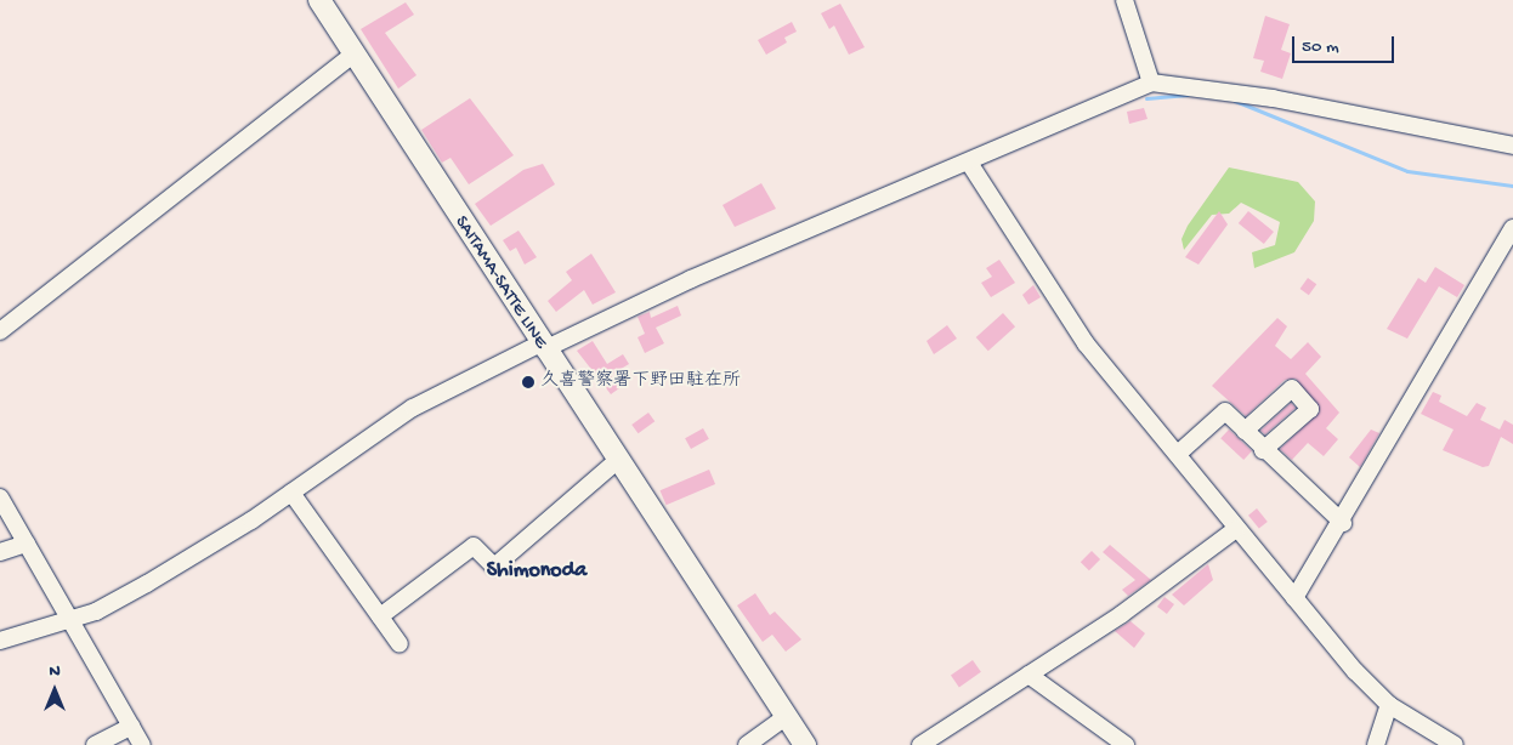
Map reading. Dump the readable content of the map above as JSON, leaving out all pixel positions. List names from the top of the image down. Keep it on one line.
{"streets":{"main road":["SAITAMA-SATTE LINE"]},"districts":["Shimonoda"],"places":["久喜警察署下野田駐在所"],"scale_bar":"50 m","north":"top"}
